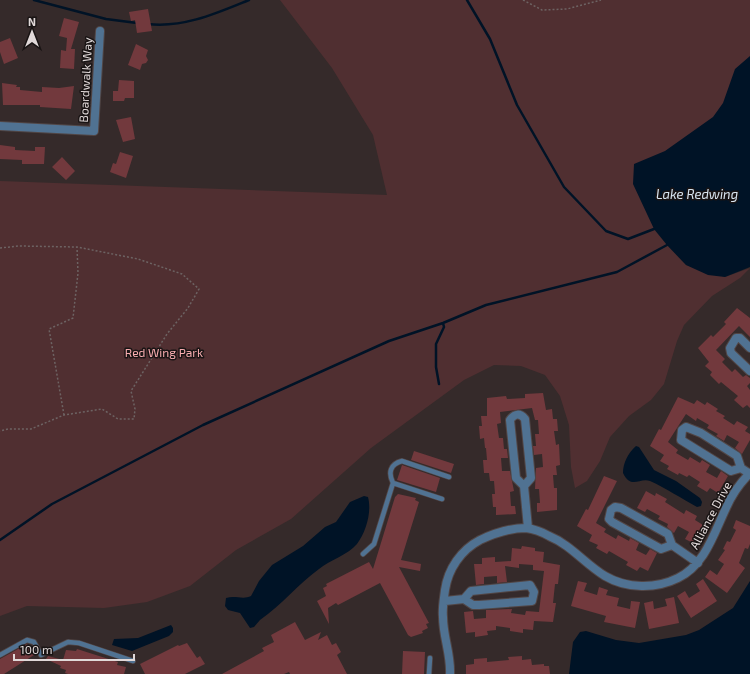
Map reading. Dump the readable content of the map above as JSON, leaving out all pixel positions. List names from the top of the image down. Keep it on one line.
{"streets":{"street":["Boardwalk Way","Alliance Drive"]},"water":["Lake Redwing"],"parks":["Red Wing Park"],"scale_bar":"100 m","north":"top"}
